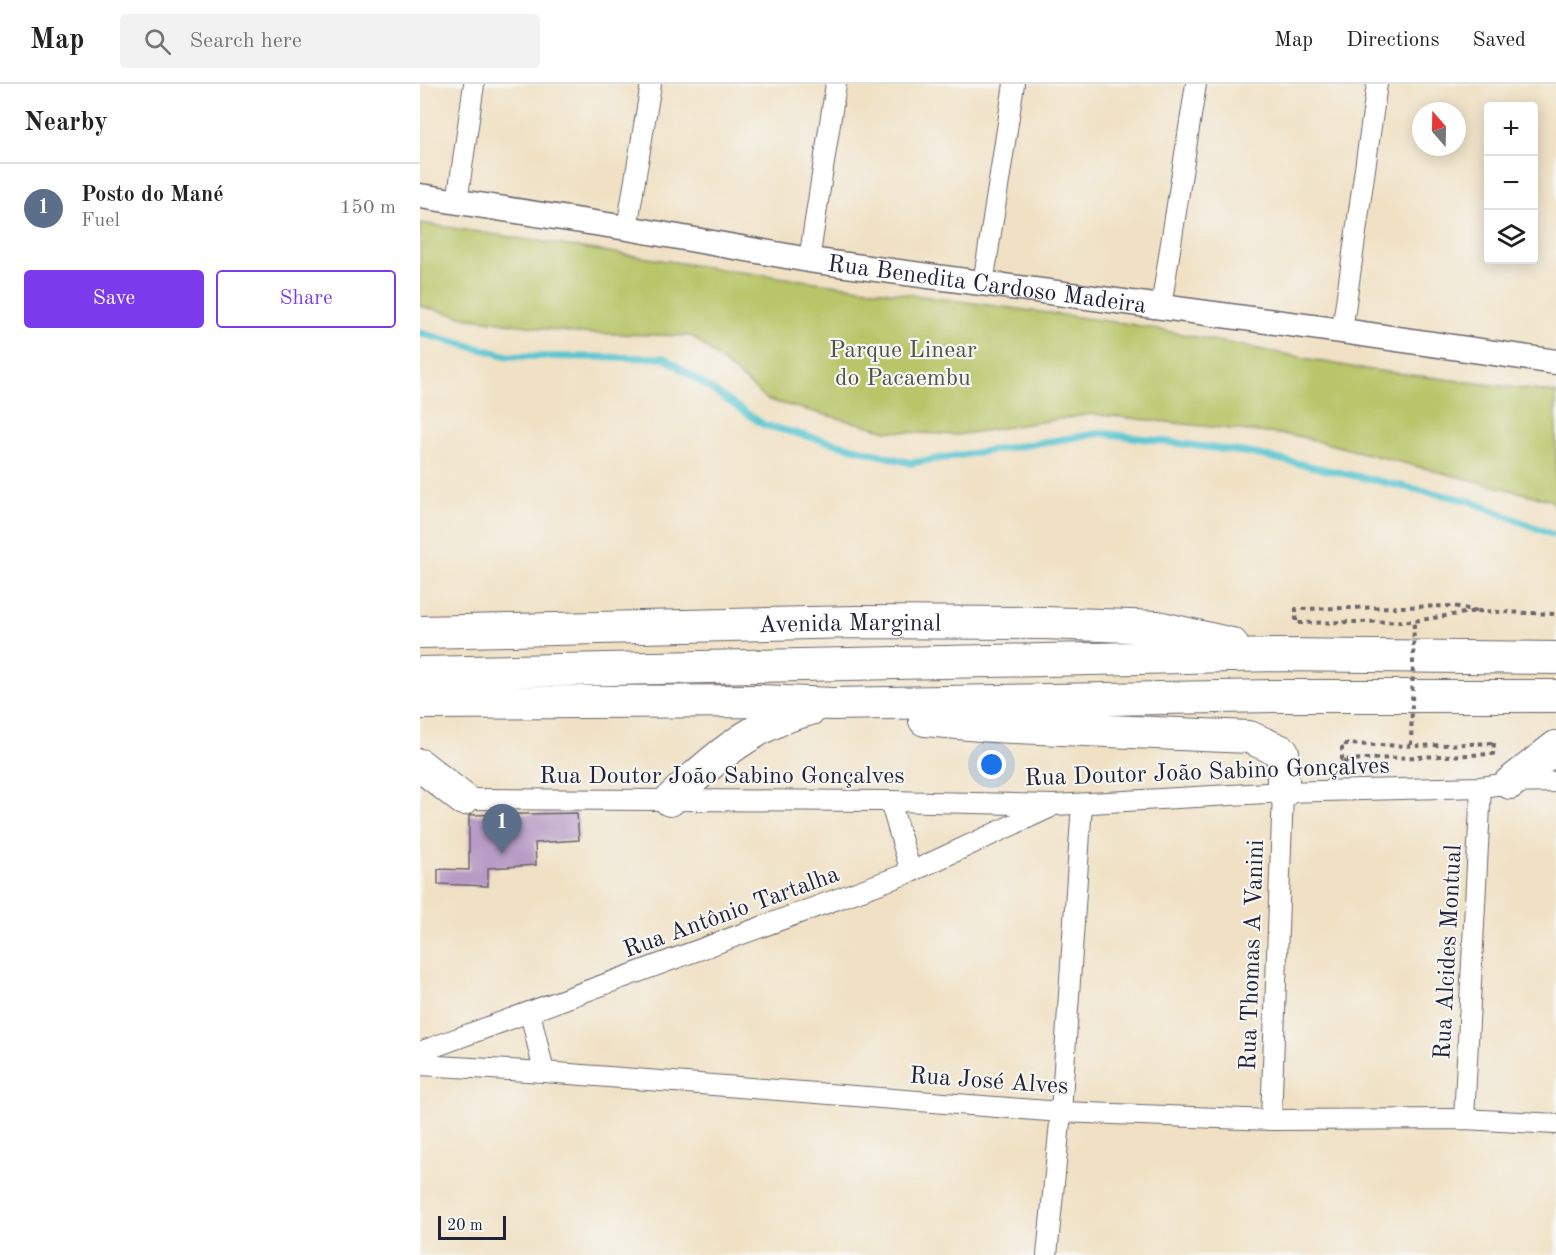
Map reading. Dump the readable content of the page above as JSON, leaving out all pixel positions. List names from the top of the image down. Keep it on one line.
{"streets":{"main road":["Avenida Marginal"],"street":["Rua Benedita Cardoso Madeira","Rua Doutor João Sabino Gonçalves","Rua Antônio Tartalha","Rua Alcides Montual","Rua Thomas A Vanini","Rua José Alves"]},"crossings":[["Rua Doutor João Sabino Gonçalves","Rua Antônio Tartalha"],["Rua Doutor João Sabino Gonçalves","Rua Alcides Montual"],["Rua Doutor João Sabino Gonçalves","Rua Thomas A Vanini"],["Rua Alcides Montual","Rua José Alves"],["Rua Thomas A Vanini","Rua José Alves"]],"parks":["Parque Linear do Pacaembu"],"scale_bar":"20 m","north":"top","page":{"header":"Map","search":"Search here","nav":["Map","Directions","Saved"],"heading":"Nearby","map_buttons":["+","−"],"list":[{"mark":"1","name":"Posto do Mané","note":"Fuel","value":"150 m"}],"buttons":["Save","Share"],"pins":"1","scale":"20 m"}}
